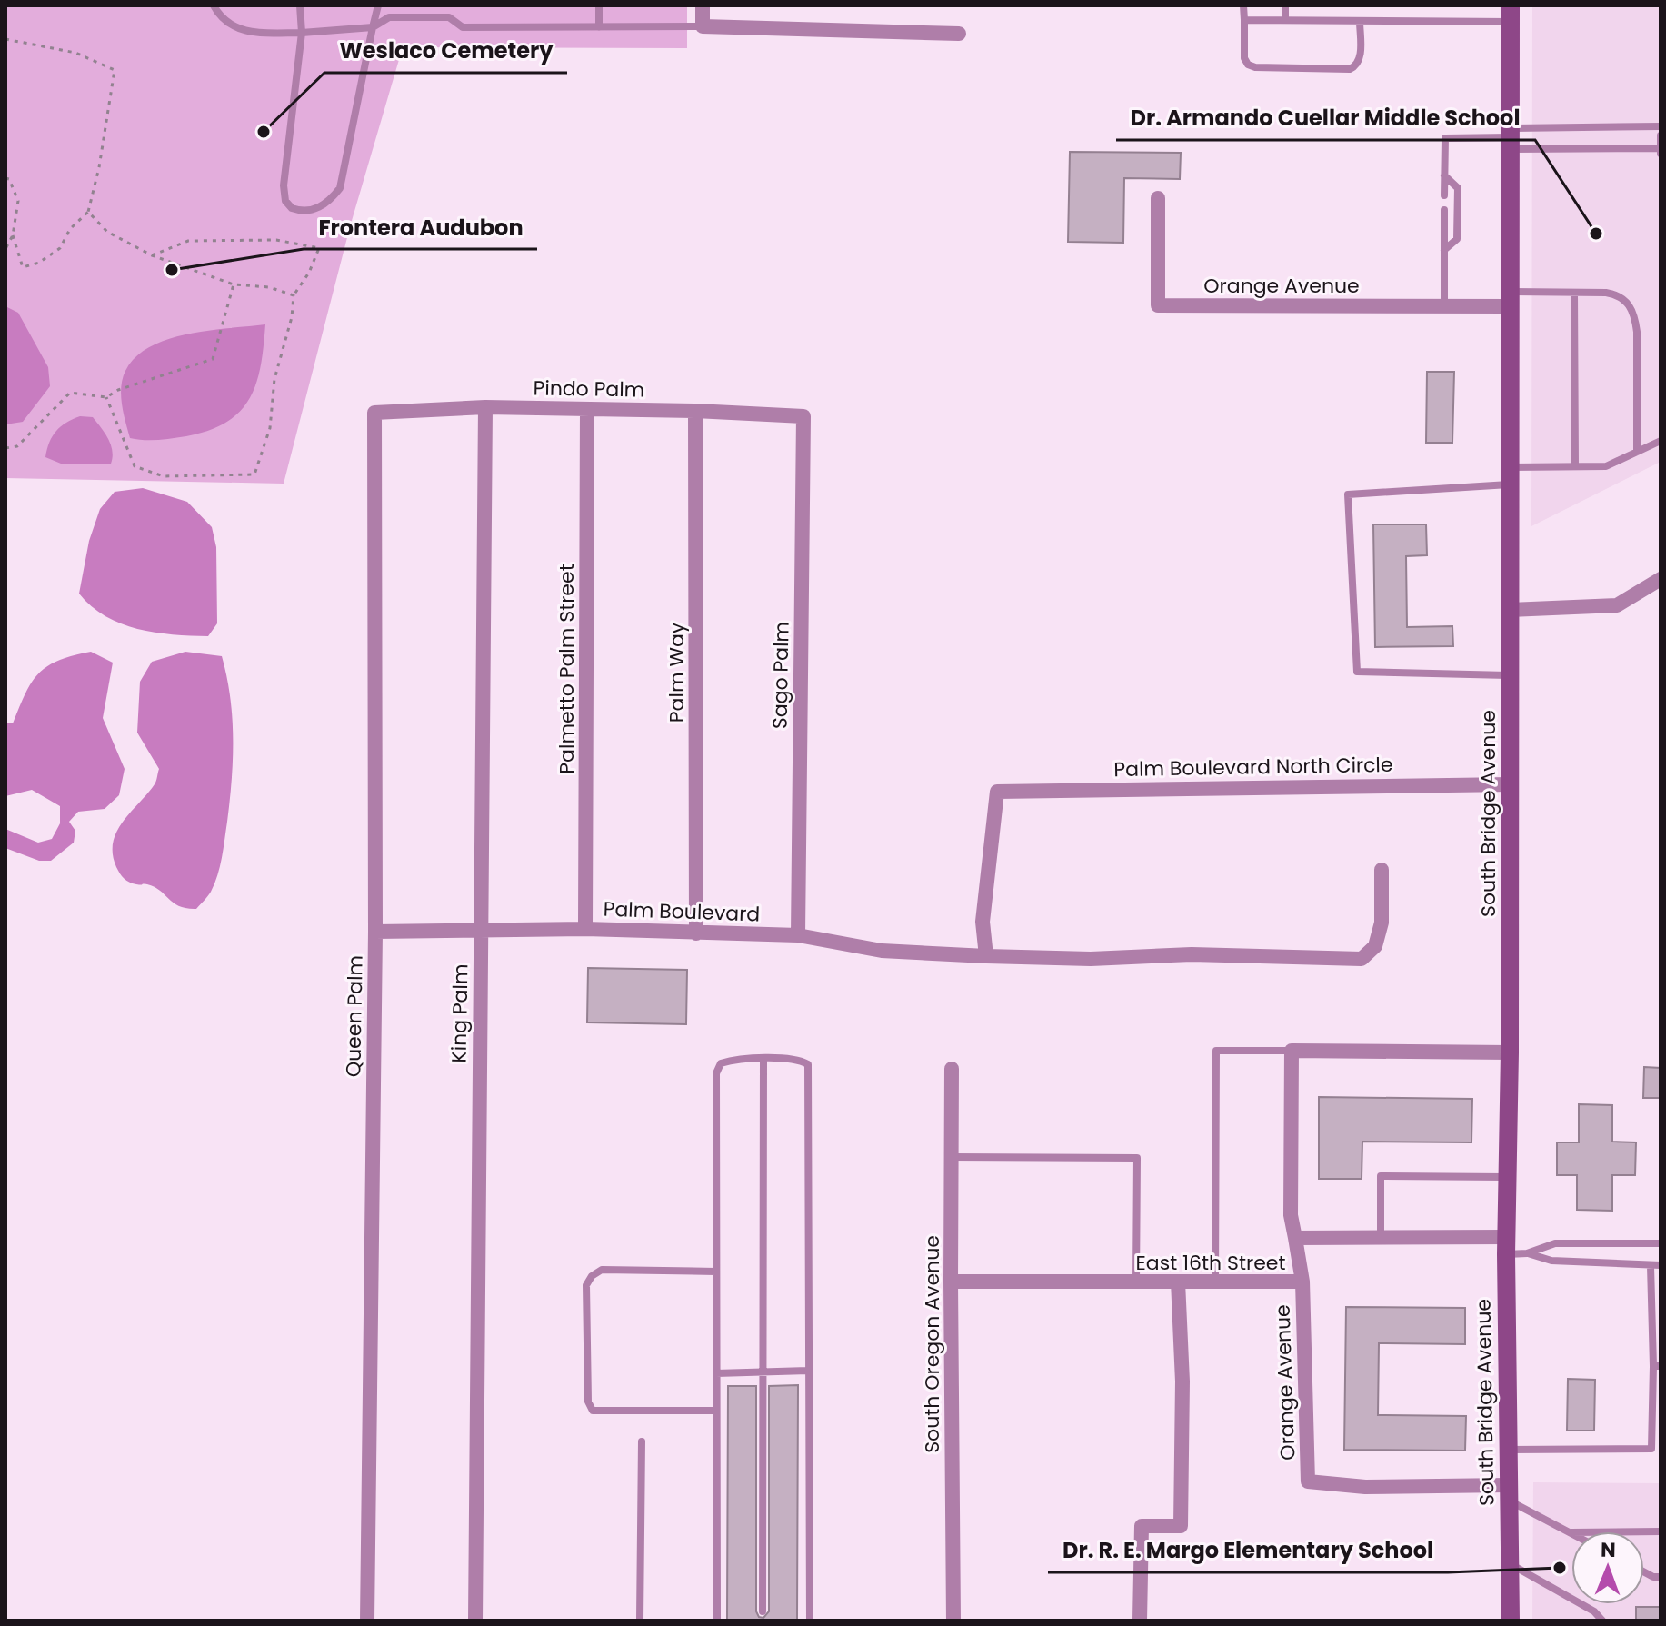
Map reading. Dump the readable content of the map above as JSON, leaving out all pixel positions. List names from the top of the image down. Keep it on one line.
{"streets":{"street":["Orange Avenue","Pindo Palm","Palmetto Palm Street","Palm Way","Sago Palm","Palm Boulevard North Circle","South Bridge Avenue","Palm Boulevard","King Palm","Queen Palm","East 16th Street","South Oregon Avenue"]},"crossings":[["Orange Avenue","South Bridge Avenue"],["Orange Avenue","East 16th Street"],["Pindo Palm","Palmetto Palm Street"],["Pindo Palm","Palm Way"],["Pindo Palm","Sago Palm"],["Pindo Palm","King Palm"],["Pindo Palm","Queen Palm"],["Palmetto Palm Street","Palm Boulevard"],["Palm Way","Palm Boulevard"],["Sago Palm","Palm Boulevard"],["Palm Boulevard North Circle","South Bridge Avenue"],["Palm Boulevard North Circle","Palm Boulevard"],["South Bridge Avenue","East 16th Street"],["Palm Boulevard","King Palm"],["Palm Boulevard","Queen Palm"],["East 16th Street","South Oregon Avenue"]],"places":["Weslaco Cemetery","Dr. Armando Cuellar Middle School","Frontera Audubon","Dr. R. E. Margo Elementary School"],"north":"top"}
